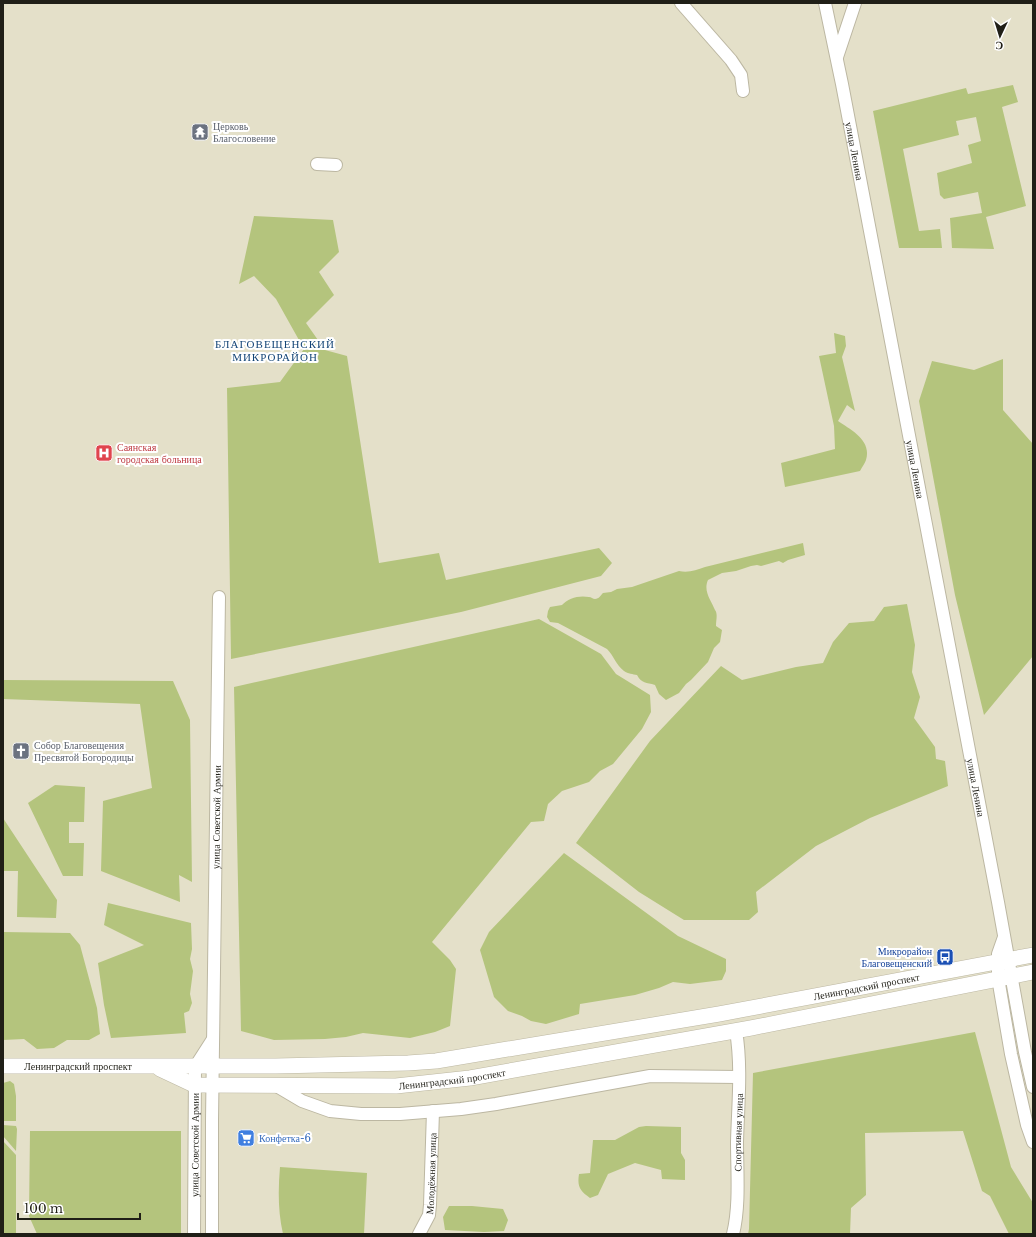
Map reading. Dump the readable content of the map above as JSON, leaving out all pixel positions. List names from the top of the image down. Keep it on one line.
{"streets":{"main road":["Ленинградский проспект"],"street":["улица Ленина","улица Советской Армии","Спортивная улица","Молодёжная улица"]},"crossings":[["улица Ленина","Ленинградский проспект"],["улица Советской Армии","Ленинградский проспект"],["Ленинградский проспект","Спортивная улица"]],"districts":["БЛАГОВЕЩЕНСКИЙ МИКРОРАЙОН"],"places":{"temple":["Церковь Благословение"],"hospital":["Саянская городская больница"],"church":["Собор Благовещения Пресвятой Богородицы"],"bus stop":["Микрорайон Благовещенский"],"supermarket":["Конфетка-6"]},"scale_bar":"100 m","north":"bottom"}
